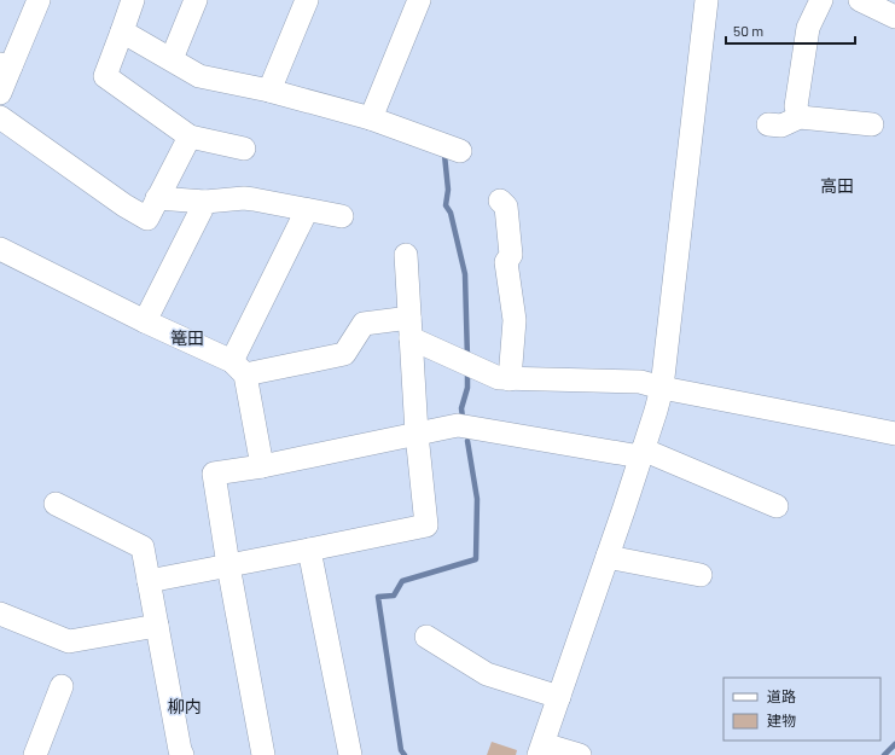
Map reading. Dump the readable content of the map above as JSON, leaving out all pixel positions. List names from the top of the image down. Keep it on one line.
{"districts":["高田","篭田","柳内"],"legend":["道路","建物"],"scale_bar":"50 m"}
